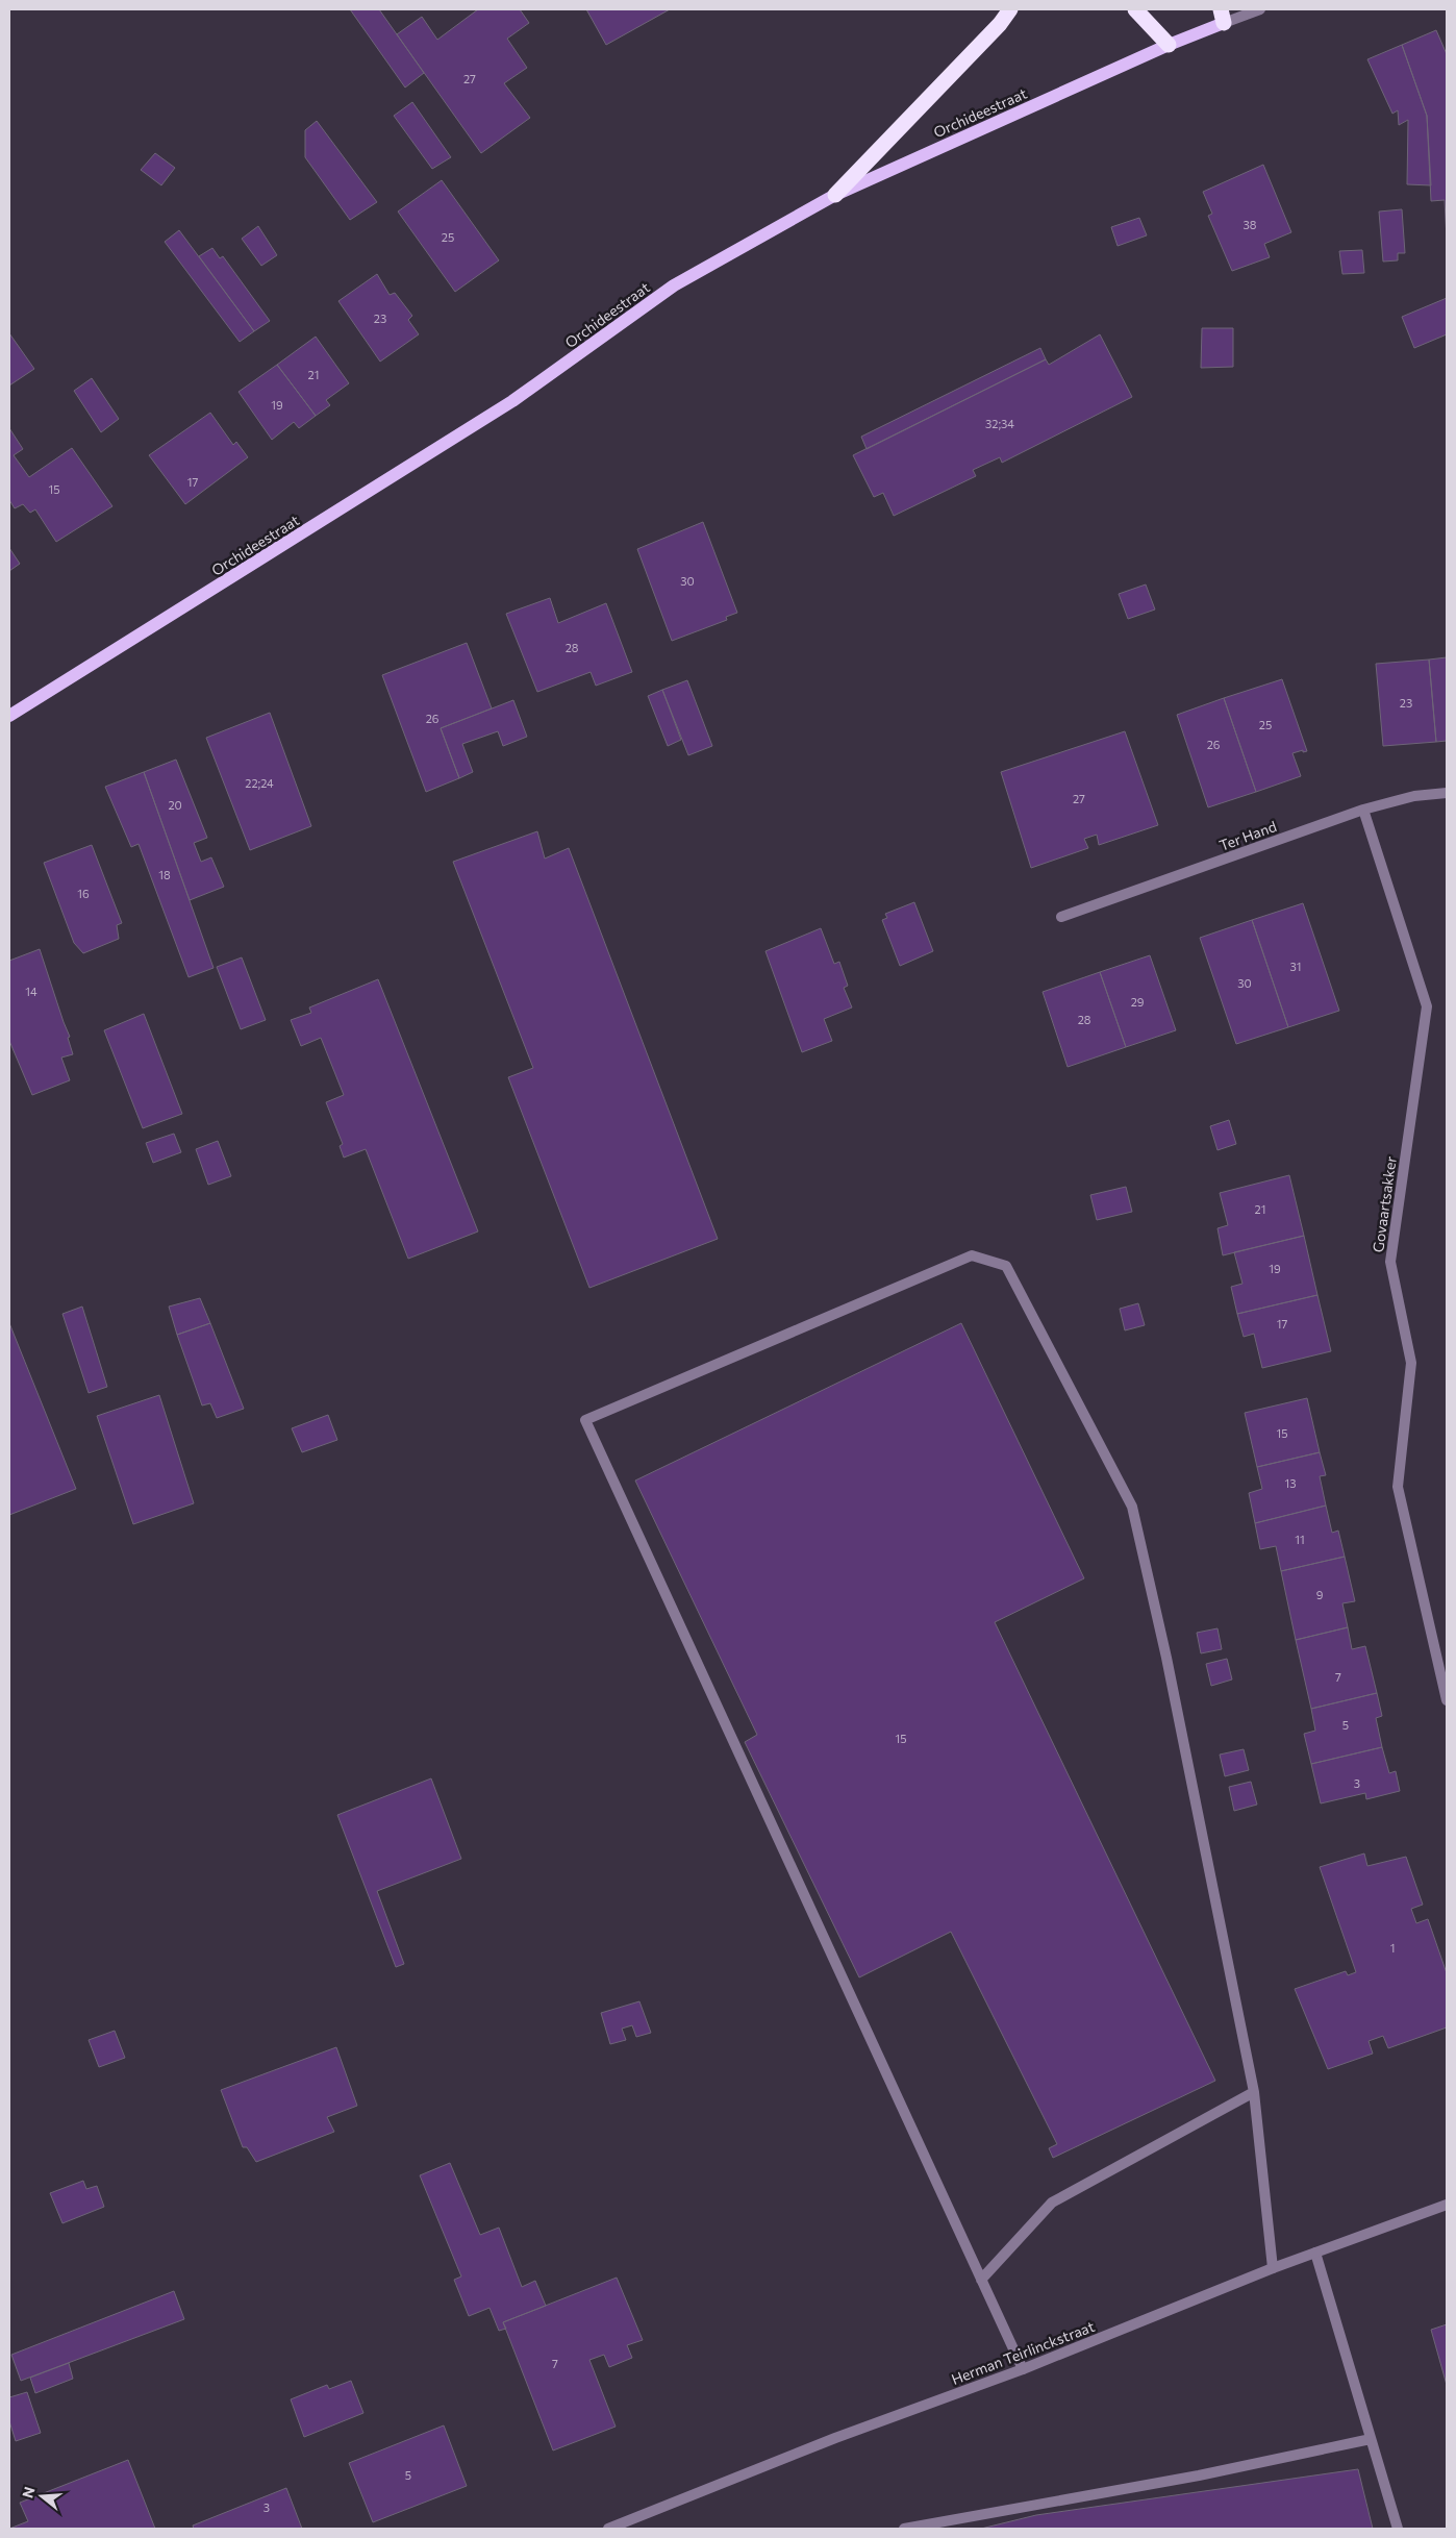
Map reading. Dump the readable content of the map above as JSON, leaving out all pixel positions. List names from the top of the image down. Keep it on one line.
{"streets":{"main road":["Orchideestraat"],"street":["Ter Hand","Govaartsakker","Herman Teirlinckstraat"]},"crossings":[["Ter Hand","Govaartsakker"]],"house_numbers":["27","38","25","23","21","19","32;34","17","15","30","28","23","26","25","26","22;24","27","20","18","16","31","30","14","29","28","21","19","17","15","13","11","9","7","5","15","3","1","7","5","3"],"north":"left"}
